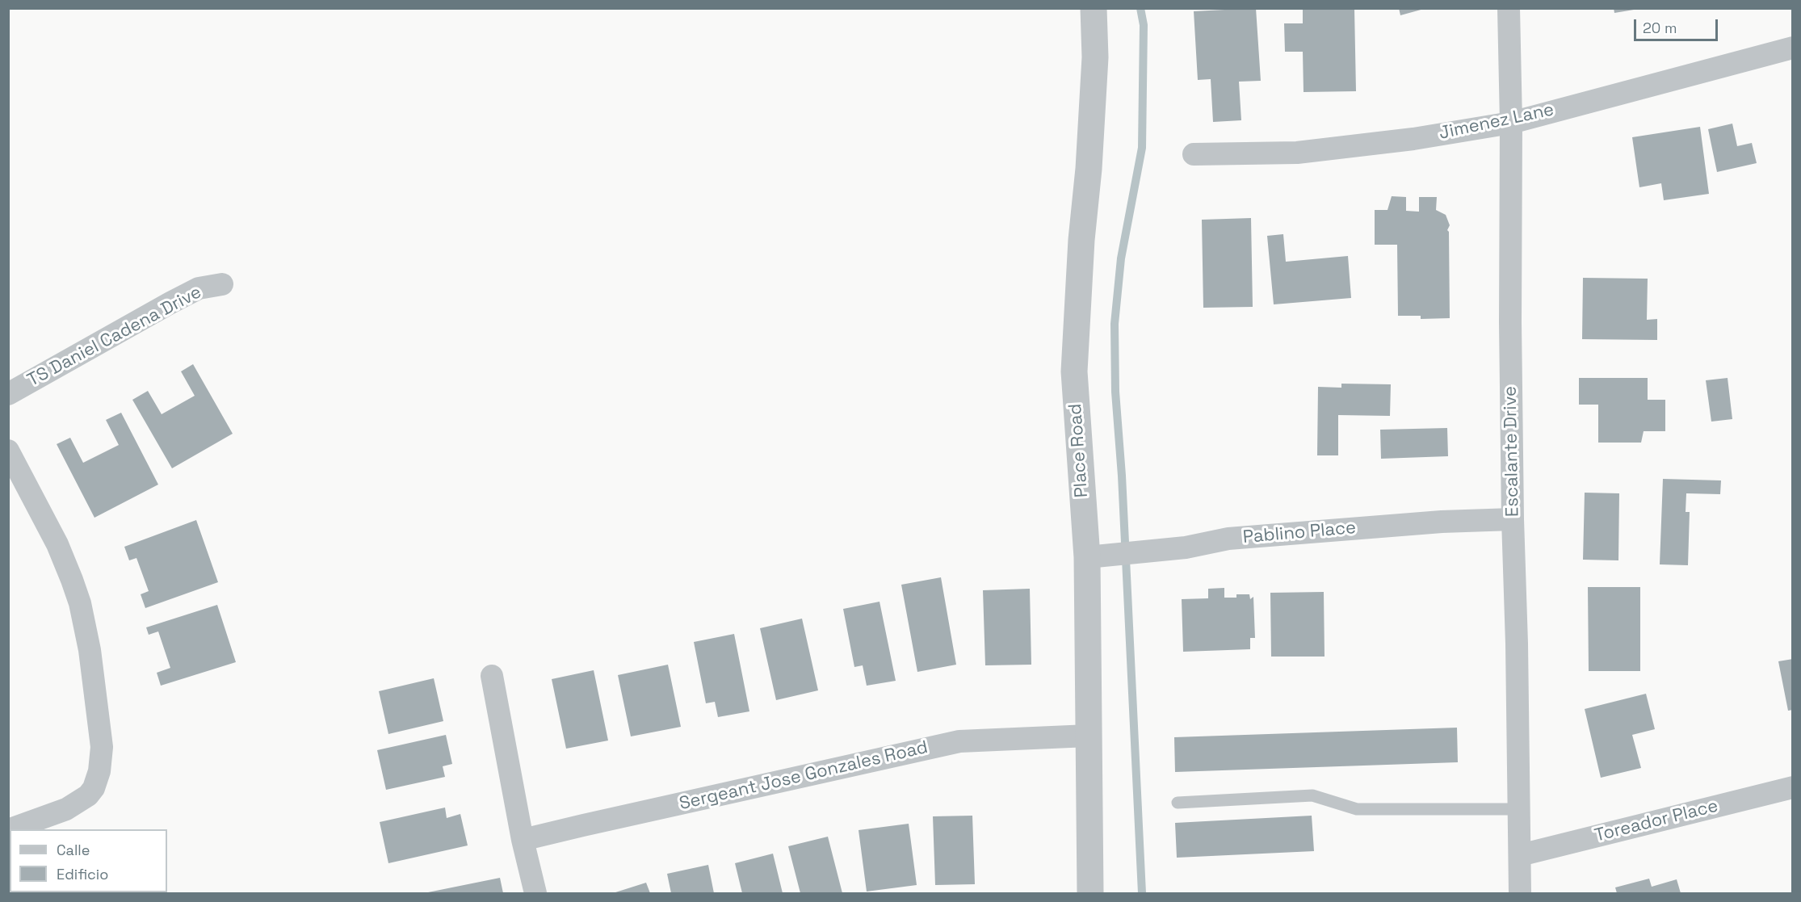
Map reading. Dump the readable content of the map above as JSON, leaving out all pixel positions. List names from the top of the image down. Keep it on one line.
{"streets":{"street":["Jimenez Lane","TS Daniel Cadena Drive","Place Road","Escalante Drive","Pablino Place","Sergeant Jose Gonzales Road","Toreador Place"]},"crossings":[["Jimenez Lane","Escalante Drive"],["Place Road","Pablino Place"],["Place Road","Sergeant Jose Gonzales Road"],["Escalante Drive","Pablino Place"],["Escalante Drive","Toreador Place"]],"legend":["Calle","Edificio"],"scale_bar":"20 m"}
